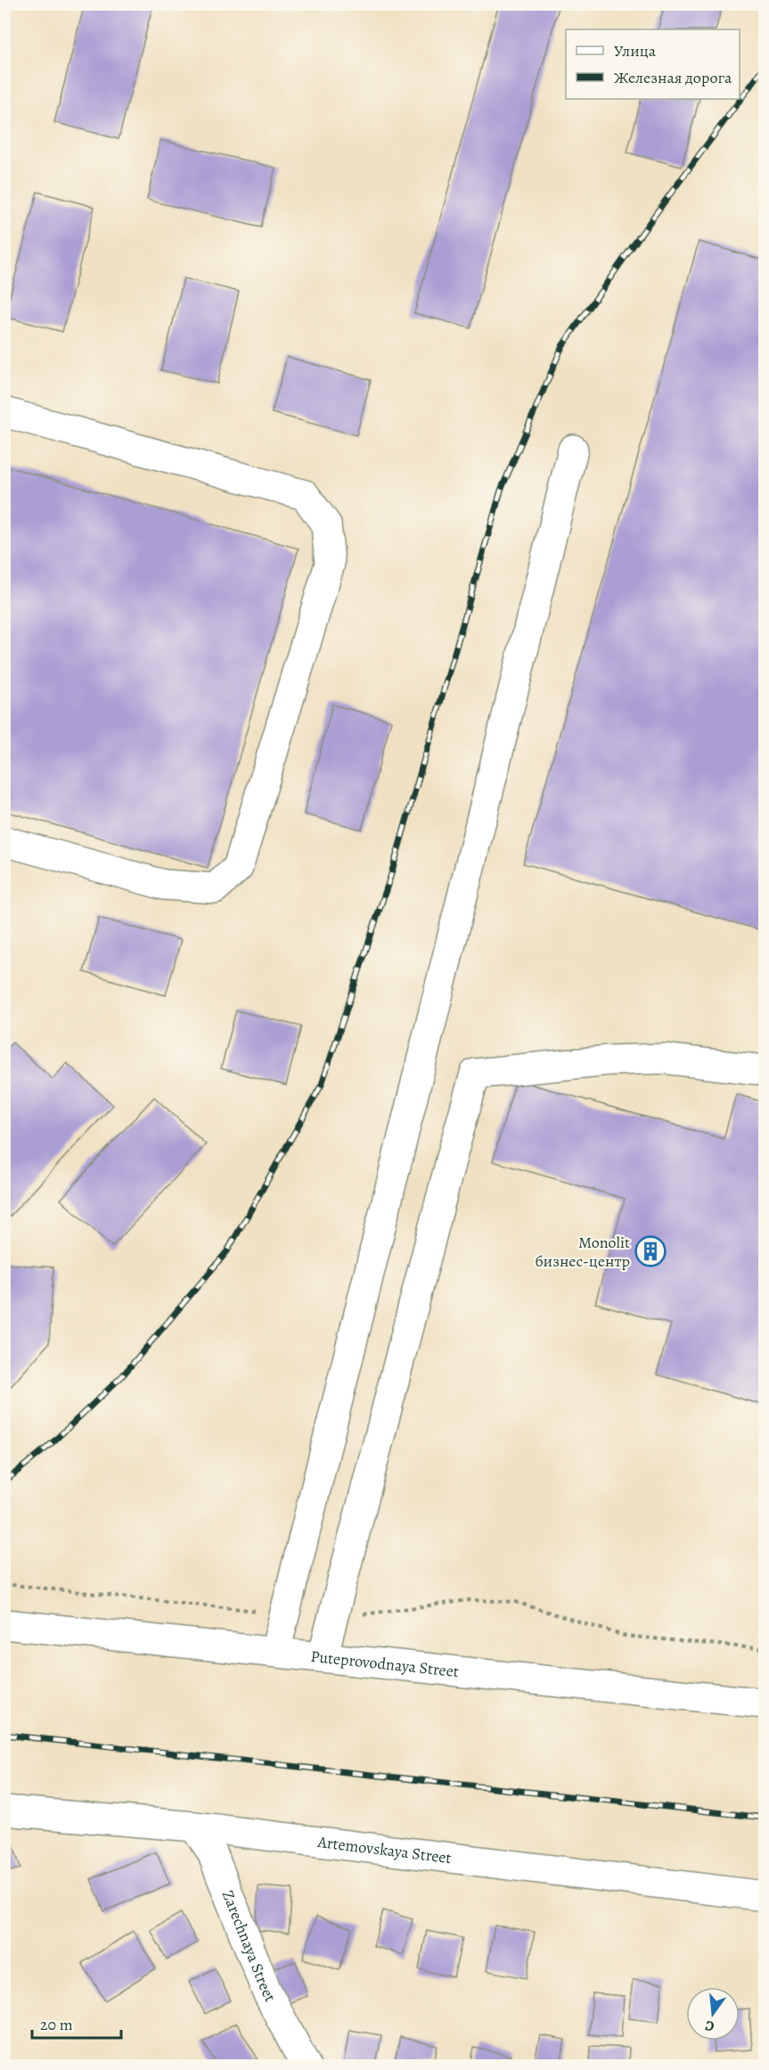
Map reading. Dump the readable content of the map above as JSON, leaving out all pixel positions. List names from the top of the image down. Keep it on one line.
{"streets":{"street":["Puteprovodnaya Street","Artemovskaya Street","Zarechnaya Street"]},"crossings":[["Artemovskaya Street","Zarechnaya Street"]],"places":{"building":["Monolit бизнес-центр"]},"legend":["Улица","Железная дорога"],"scale_bar":"20 m","north":"bottom"}
